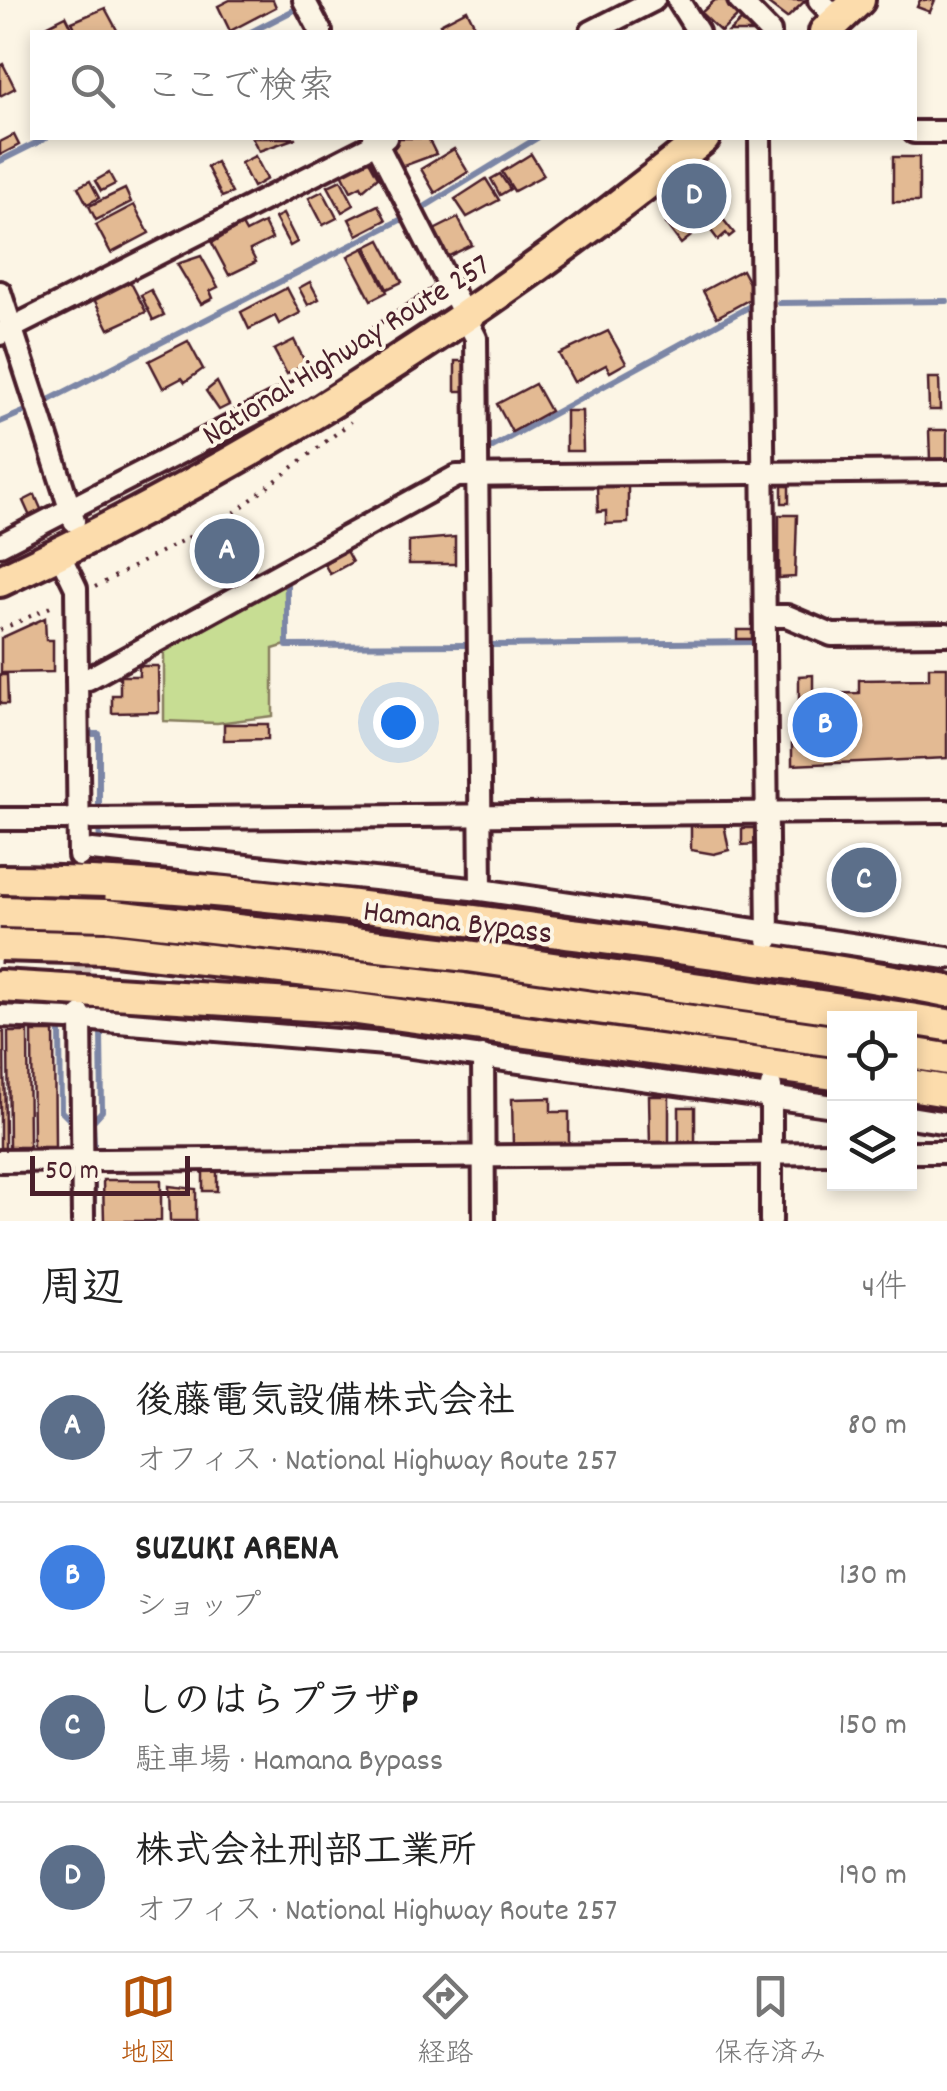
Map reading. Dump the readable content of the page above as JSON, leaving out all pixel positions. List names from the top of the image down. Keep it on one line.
{"streets":{"highway":["National Highway Route 257","Hamana Bypass"]},"scale_bar":"50 m","page":{"search":"ここで検索","pins":["D","A","B","C"],"scale":"50 m","heading":["周辺","4件"],"list":[{"mark":"A","name":"後藤電気設備株式会社","note":"オフィス · National Highway Route 257","value":"80 m"},{"mark":"B","name":"SUZUKI ARENA","note":"ショップ","value":"130 m"},{"mark":"C","name":"しのはらプラザP","note":"駐車場 · Hamana Bypass","value":"150 m"},{"mark":"D","name":"株式会社刑部工業所","note":"オフィス · National Highway Route 257","value":"190 m"}],"nav":["地図","経路","保存済み"]}}
